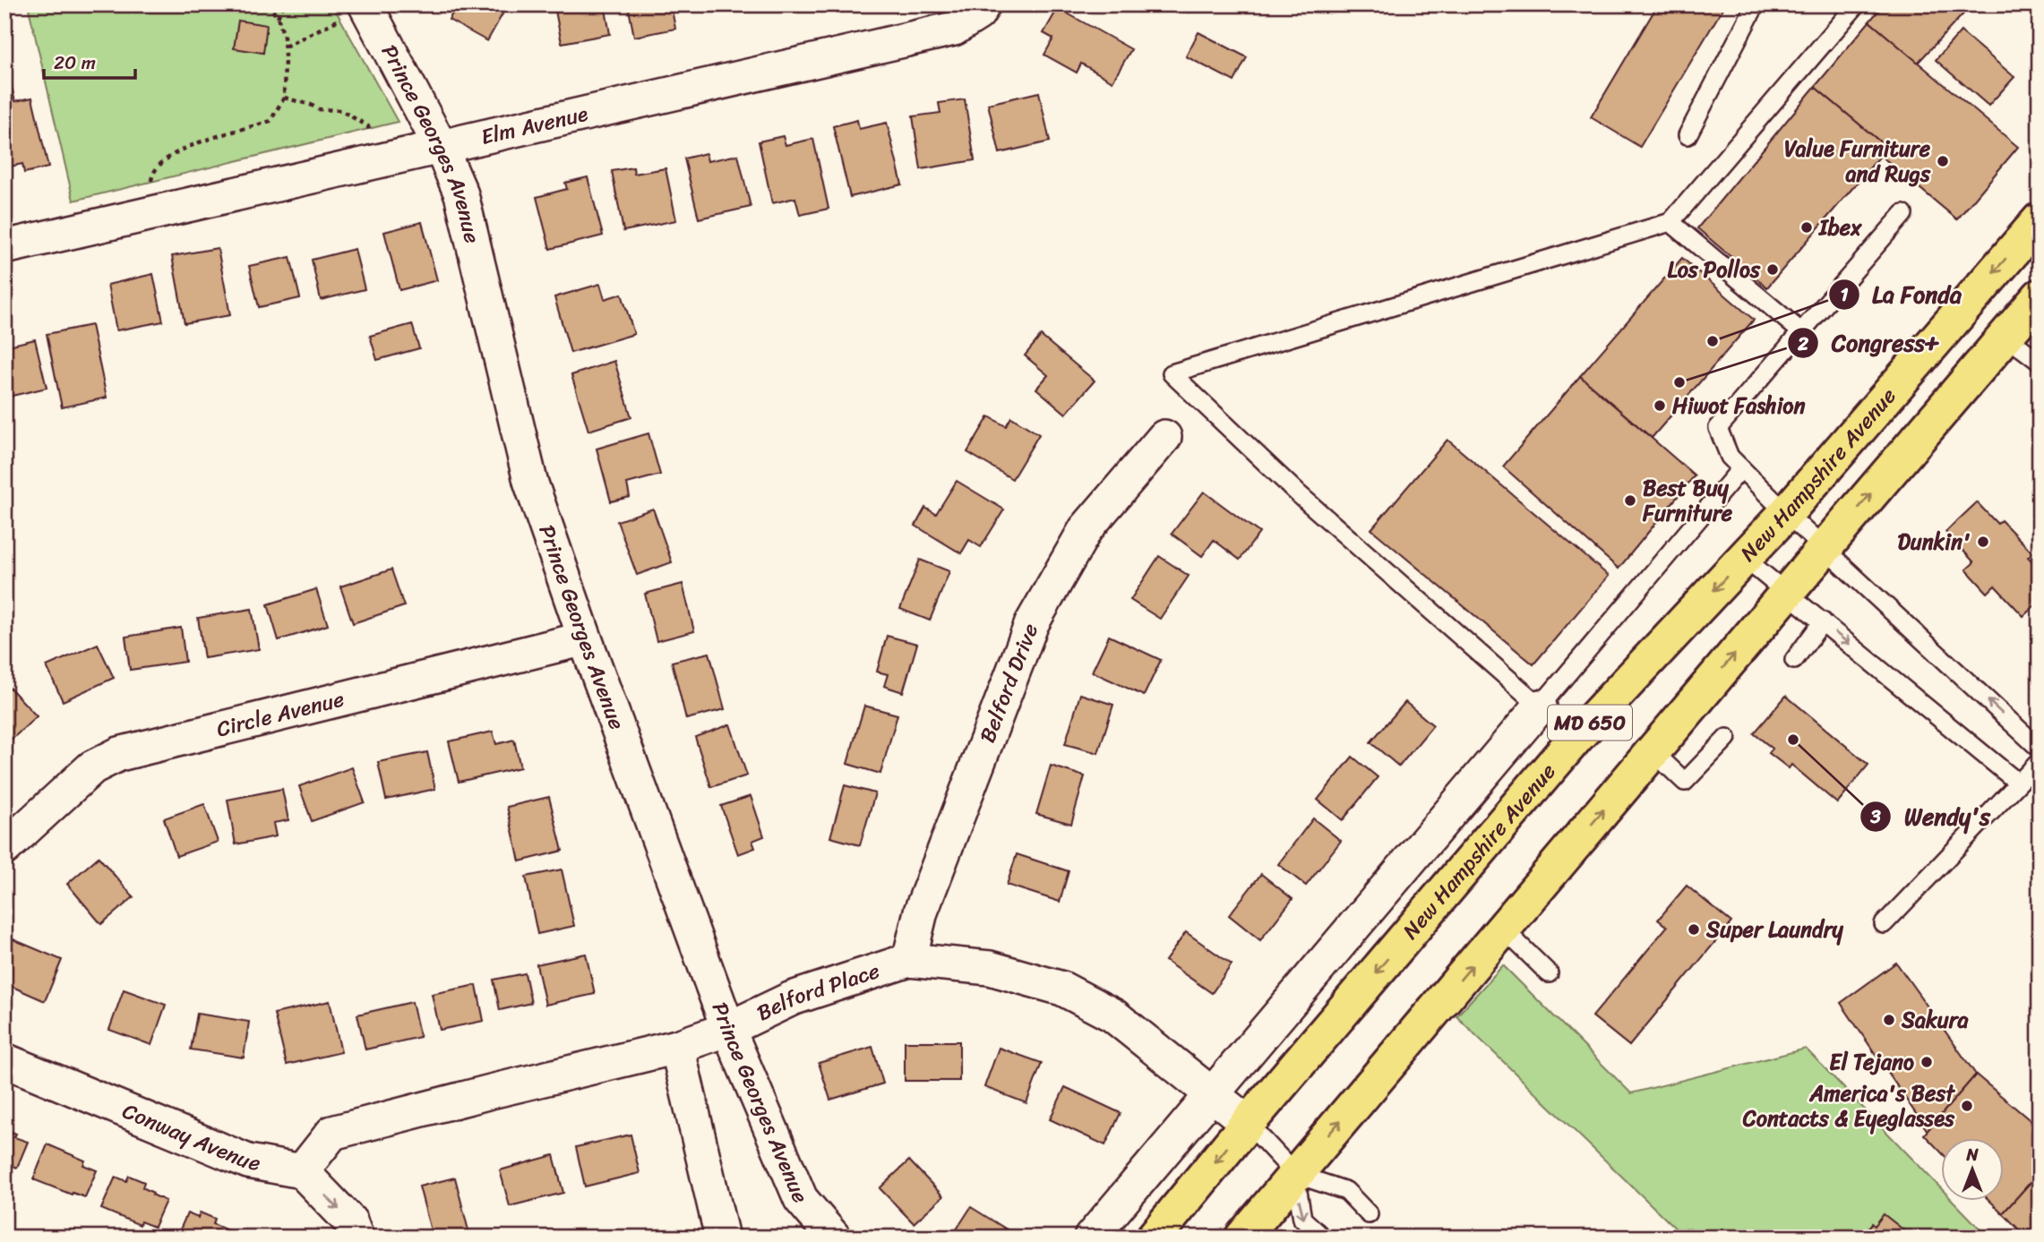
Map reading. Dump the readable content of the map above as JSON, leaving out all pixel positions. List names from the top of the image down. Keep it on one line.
{"streets":{"main road":["New Hampshire Avenue","MD 650"],"street":["Elm Avenue","Prince Georges Avenue","Belford Drive","Circle Avenue","Belford Place","Conway Avenue"]},"crossings":[["Elm Avenue","Prince Georges Avenue"],["Prince Georges Avenue","Circle Avenue"],["Prince Georges Avenue","Belford Place"],["New Hampshire Avenue","Belford Place"],["Belford Drive","Belford Place"],["Belford Place","Conway Avenue"]],"places":["Value Furniture and Rugs","Ibex","Los Pollos","La Fonda","Congress+","Hiwot Fashion","Best Buy Furniture","Dunkin'","Wendy's","Super Laundry","Sakura","El Tejano","America's Best Contacts & Eyeglasses"],"scale_bar":"20 m","north":"top"}
